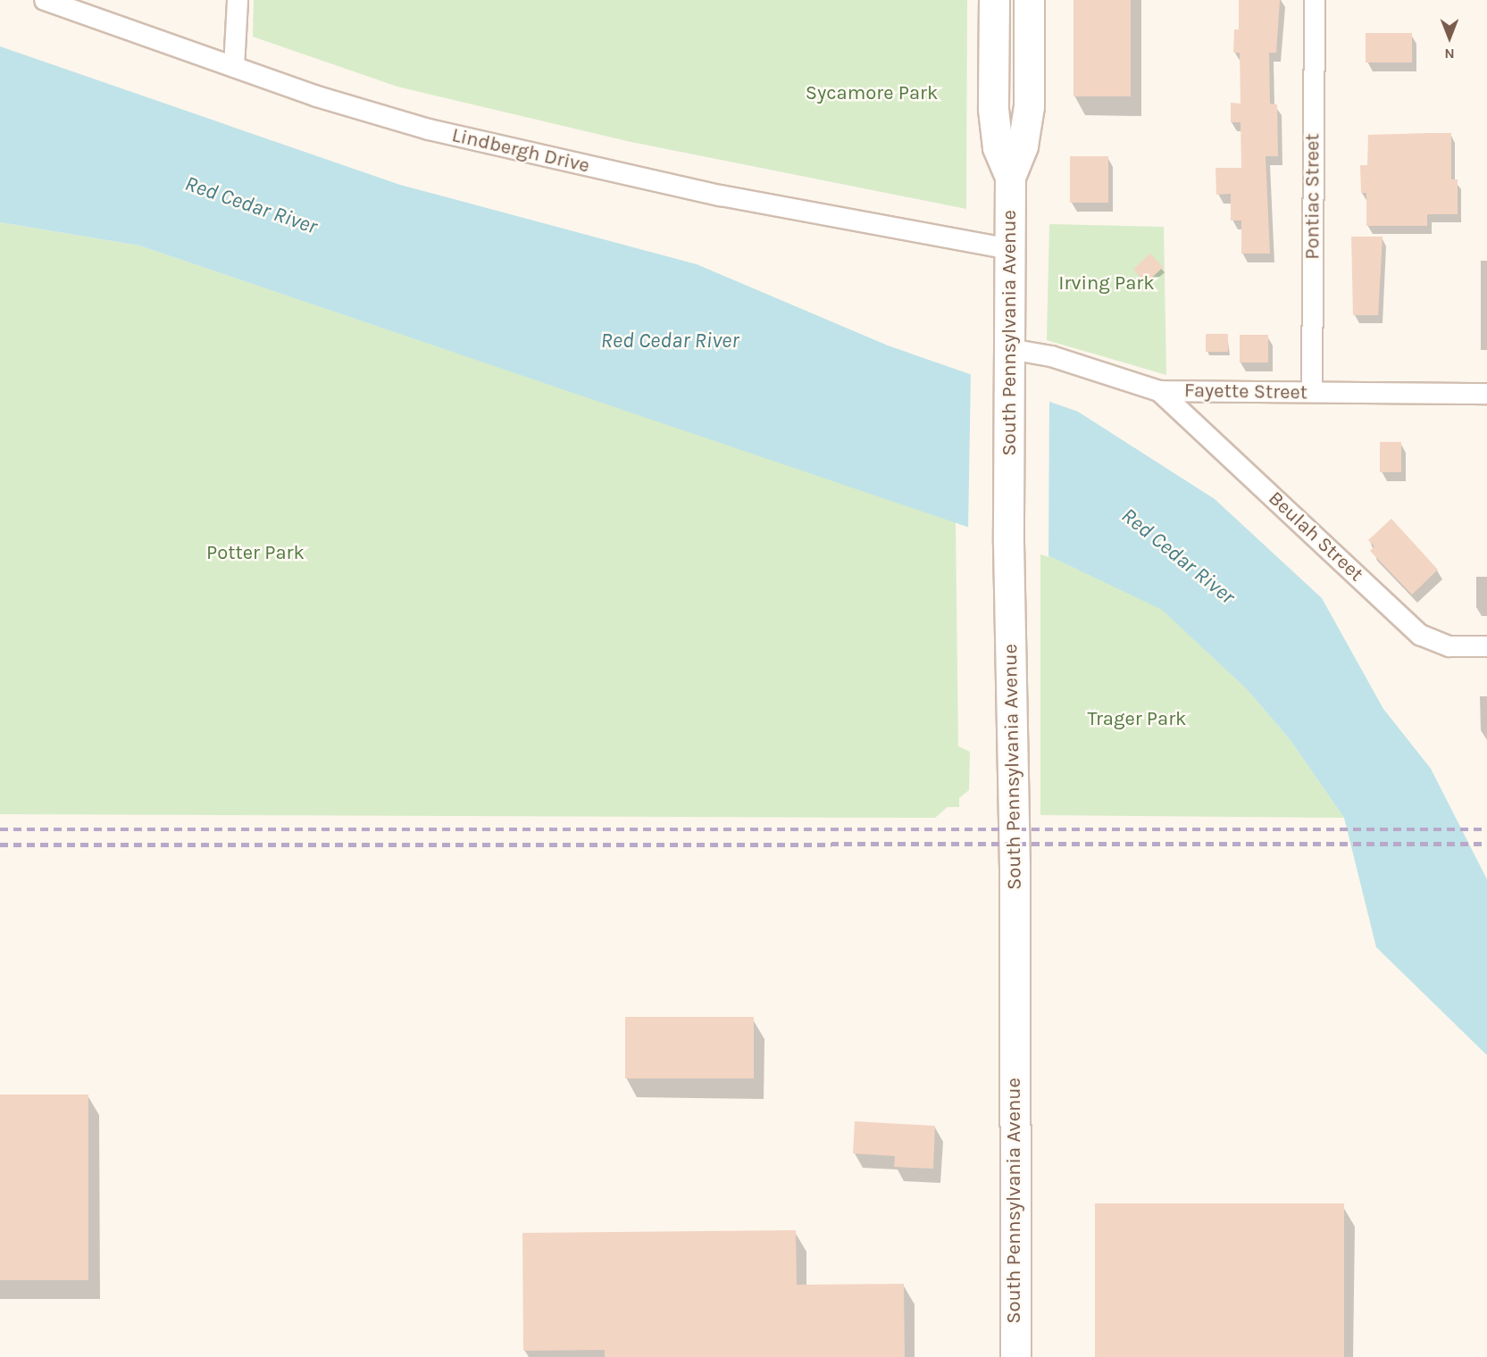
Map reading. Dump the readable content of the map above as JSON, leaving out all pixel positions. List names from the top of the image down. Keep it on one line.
{"streets":{"main road":["South Pennsylvania Avenue"],"street":["Lindbergh Drive","Pontiac Street","Fayette Street","Beulah Street"]},"crossings":[["Lindbergh Drive","South Pennsylvania Avenue"],["Pontiac Street","Fayette Street"],["South Pennsylvania Avenue","Fayette Street"],["Fayette Street","Beulah Street"]],"water":["Red Cedar River"],"parks":["Sycamore Park","Irving Park","Potter Park","Trager Park"],"north":"bottom"}
